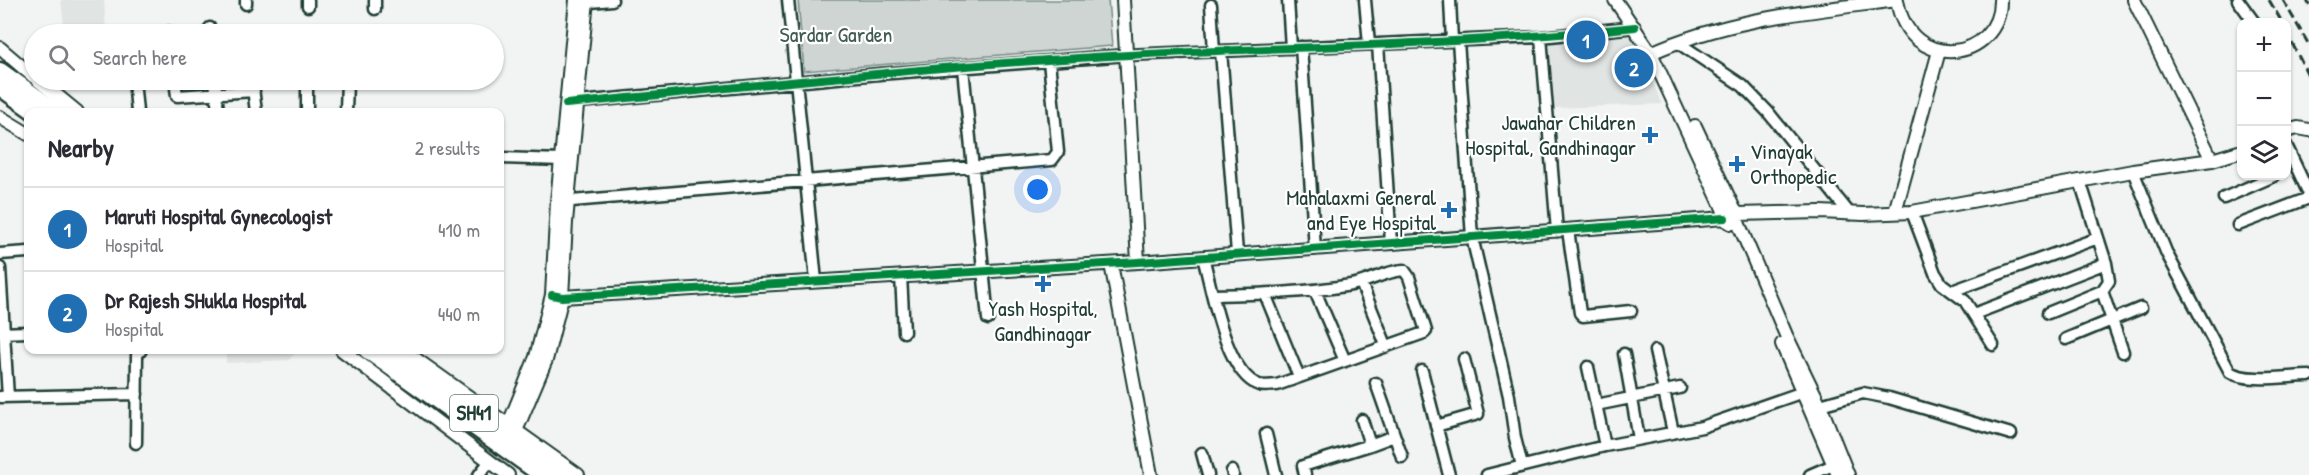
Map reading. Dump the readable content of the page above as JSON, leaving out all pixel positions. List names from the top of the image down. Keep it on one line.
{"streets":{"main road":["SH41"]},"parks":["Sardar Garden"],"places":{"health":["Jawahar Children Hospital, Gandhinagar","Vinayak Orthopedic","Mahalaxmi General and Eye Hospital","Yash Hospital, Gandhinagar"]},"page":{"map_buttons":["+","−"],"pins":["1","2"],"search":"Search here","heading":["Nearby","2 results"],"list":[{"mark":"1","name":"Maruti Hospital Gynecologist","note":"Hospital","value":"410 m"},{"mark":"2","name":"Dr Rajesh SHukla Hospital","note":"Hospital","value":"440 m"}]}}
